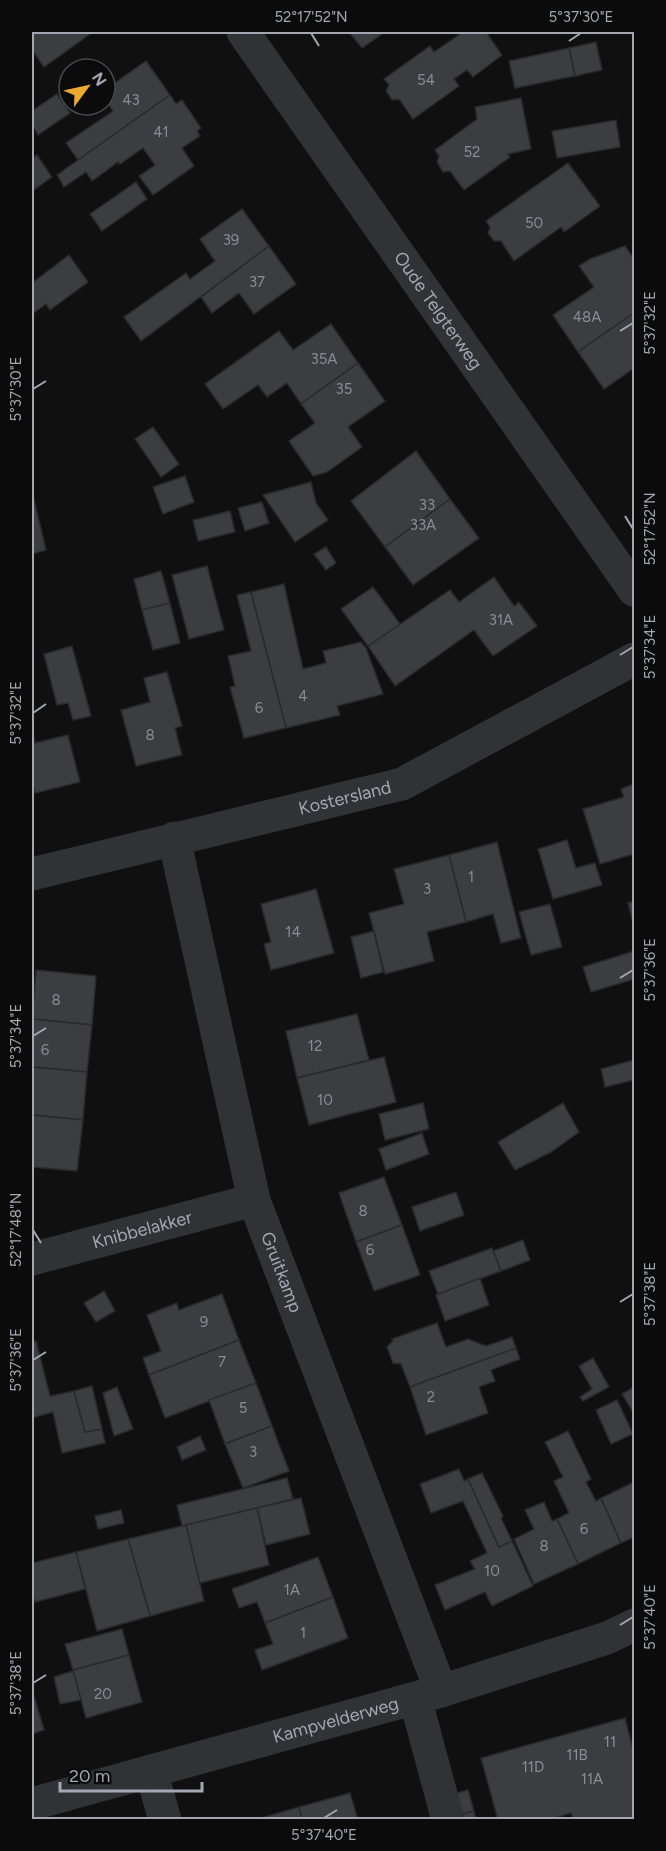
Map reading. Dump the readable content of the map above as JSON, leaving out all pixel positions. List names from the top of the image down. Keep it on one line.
{"streets":{"street":["Oude Telgterweg","Kostersland","Knibbelakker","Gruitkamp","Kampvelderweg"]},"crossings":[["Kostersland","Gruitkamp"],["Knibbelakker","Gruitkamp"],["Gruitkamp","Kampvelderweg"]],"house_numbers":["54","43","41","52","50","39","37","48A","35A","35","33","33A","31A","4","6","8","1","3","14","8","12","6","10","8","6","9","7","2","5","3","6","8","10","1A","1","20","11","11B","11D","11A"],"scale_bar":"20 m","north":"top right","coordinates":["52°17'52\"N","5°37'30\"E","5°37'32\"E","5°37'34\"E","5°37'36\"E","52°17'48\"N","5°37'38\"E","5°37'40\"E"]}
